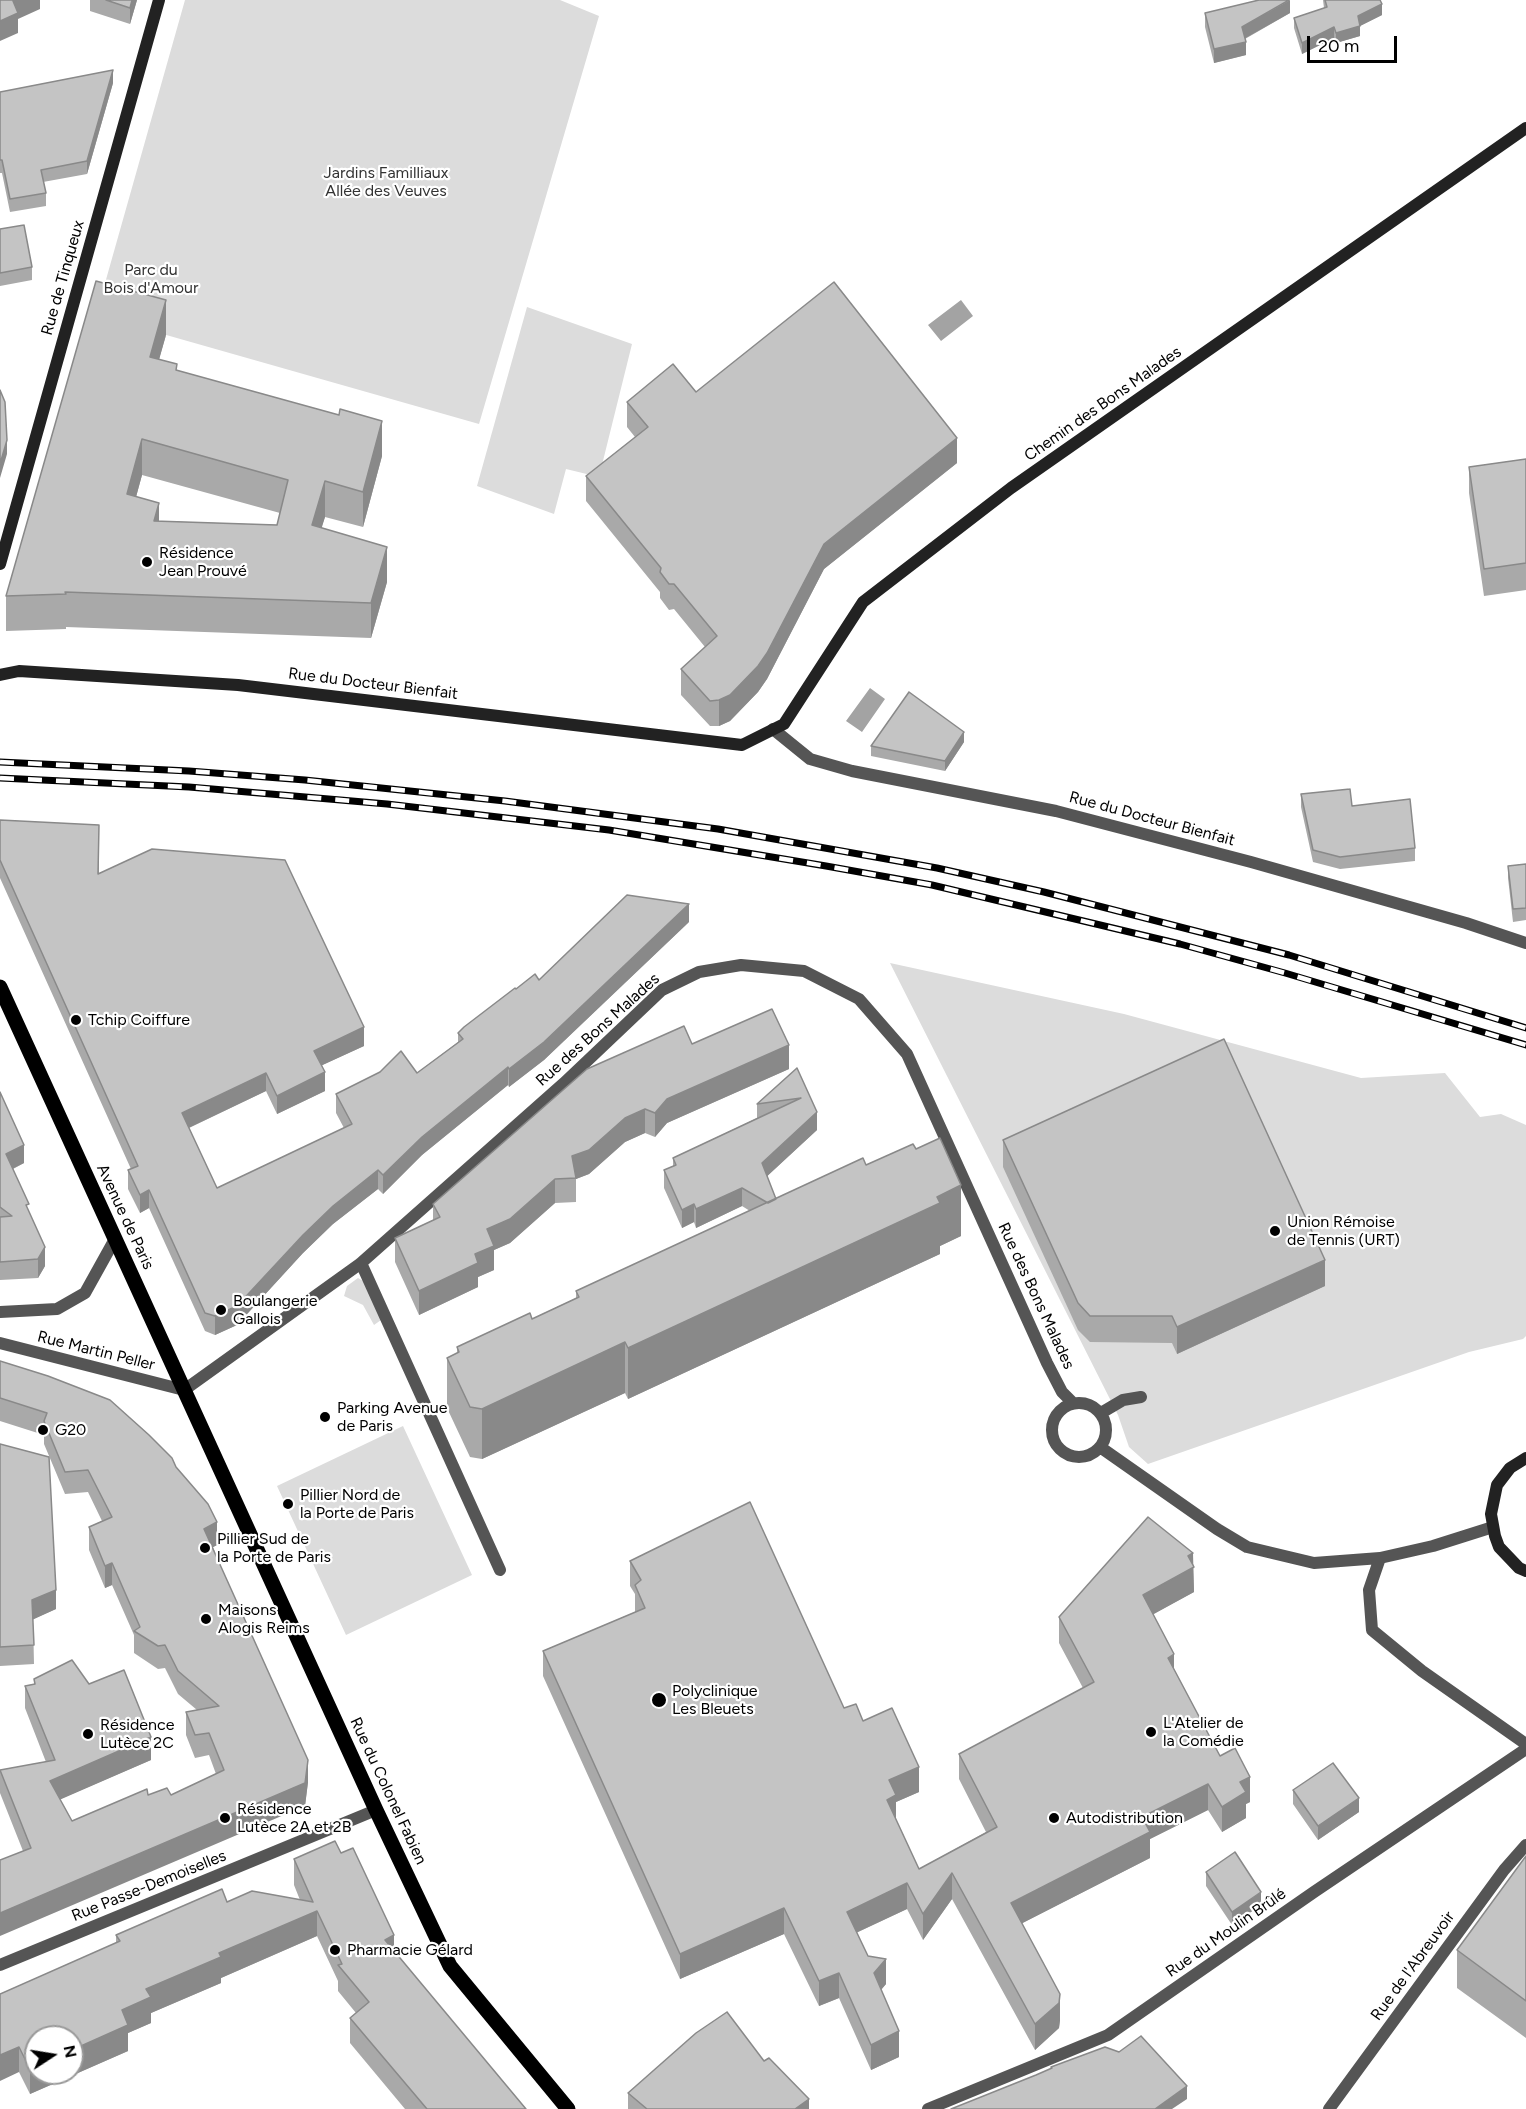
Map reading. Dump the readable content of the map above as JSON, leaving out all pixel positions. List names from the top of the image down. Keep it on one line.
{"streets":{"main road":["Avenue de Paris","Rue du Colonel Fabien"],"street":["Rue de Tinqueux","Chemin des Bons Malades","Rue du Docteur Bienfait","Rue des Bons Malades","Rue Martin Peller","Rue Passe-Demoiselles","Rue du Moulin Brûlé","Rue de l'Abreuvoir"]},"crossings":[["Chemin des Bons Malades","Rue du Docteur Bienfait"],["Rue des Bons Malades","Avenue de Paris"],["Rue des Bons Malades","Rue Martin Peller"],["Avenue de Paris","Rue Martin Peller"],["Avenue de Paris","Rue du Colonel Fabien"],["Rue du Colonel Fabien","Rue Passe-Demoiselles"]],"parks":["Jardins Familliaux Allée des Veuves","Parc du Bois d'Amour"],"places":["Résidence Jean Prouvé","Tchip Coiffure","Union Rémoise de Tennis (URT)","Boulangerie Gallois","Parking Avenue de Paris","G20","Pillier Nord de la Porte de Paris","Pillier Sud de la Porte de Paris","Maisons Alogis Reims","Polyclinique Les Bleuets","L'Atelier de la Comédie","Résidence Lutèce 2C","Résidence Lutèce 2A et 2B","Autodistribution","Pharmacie Gélard"],"scale_bar":"20 m","north":"right"}
